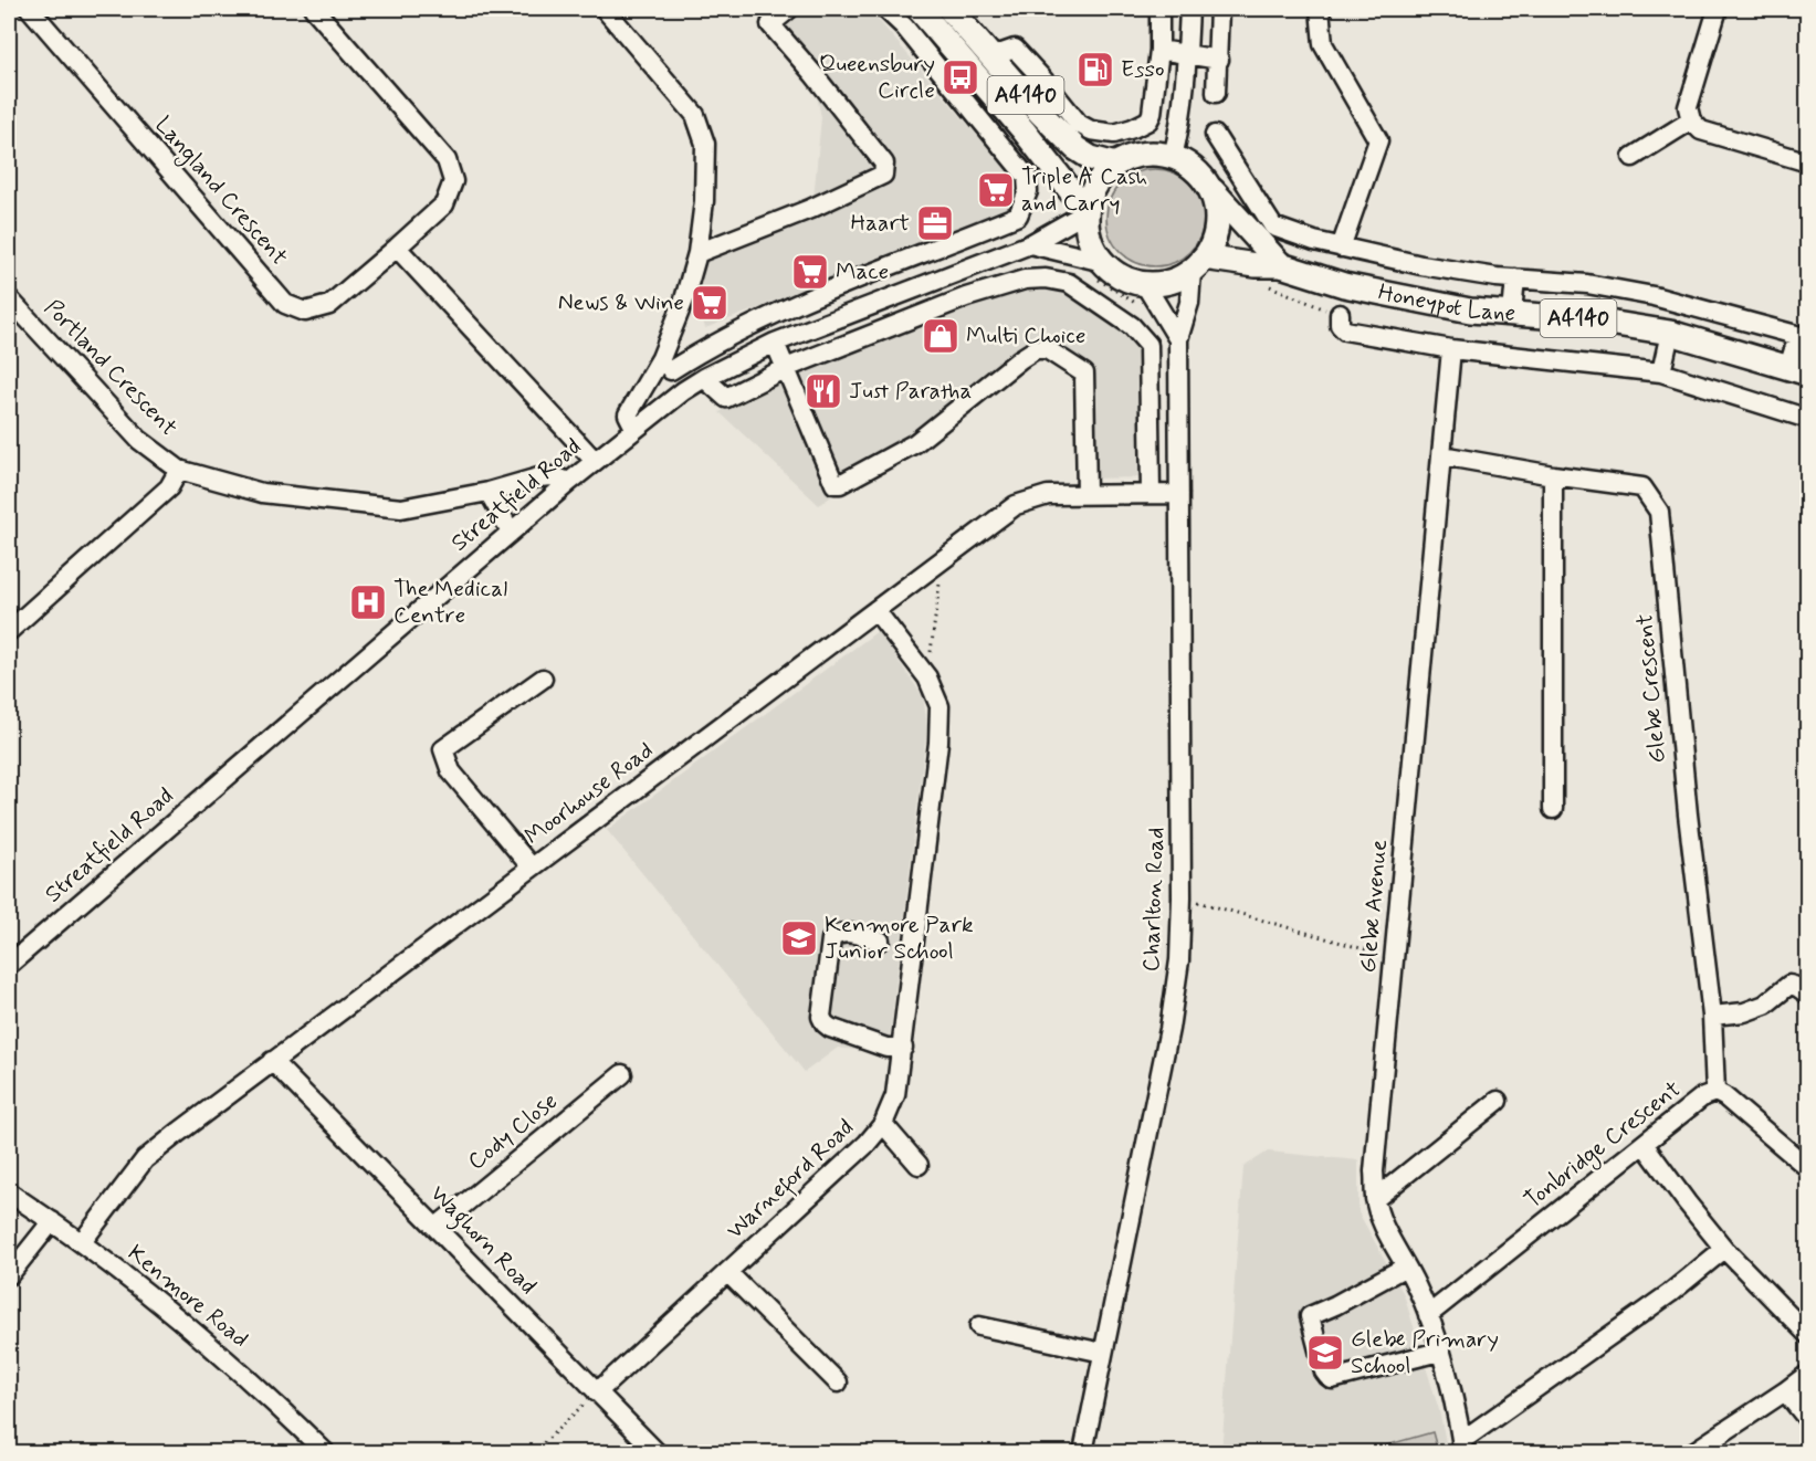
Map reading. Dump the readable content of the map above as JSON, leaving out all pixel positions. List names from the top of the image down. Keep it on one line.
{"streets":{"main road":["A4140","Honeypot Lane"],"street":["Langland Crescent","Portland Crescent","Streatfield Road","Glebe Crescent","Moorhouse Road","Charlton Road","Glebe Avenue","Cody Close","Tonbridge Crescent","Warneford Road","Waghorn Road","Kenmore Road"]},"crossings":[["A4140","Honeypot Lane"],["A4140","Streatfield Road"],["A4140","Charlton Road"],["Honeypot Lane","Streatfield Road"],["Honeypot Lane","Charlton Road"],["Honeypot Lane","Glebe Avenue"],["Portland Crescent","Streatfield Road"],["Streatfield Road","Charlton Road"],["Glebe Crescent","Glebe Avenue"],["Glebe Crescent","Tonbridge Crescent"],["Moorhouse Road","Charlton Road"],["Moorhouse Road","Warneford Road"],["Moorhouse Road","Waghorn Road"],["Moorhouse Road","Kenmore Road"],["Glebe Avenue","Tonbridge Crescent"],["Cody Close","Waghorn Road"],["Warneford Road","Waghorn Road"]],"places":{"fuel station":["Esso"],"bus stop":["Queensbury Circle"],"supermarket":["Triple A Cash and Carry","Mace","News & Wine"],"office":["Haart"],"shop":["Multi Choice"],"restaurant":["Just Paratha"],"hospital":["The Medical Centre"],"school or university":["Kenmore Park Junior School","Glebe Primary School"]}}
